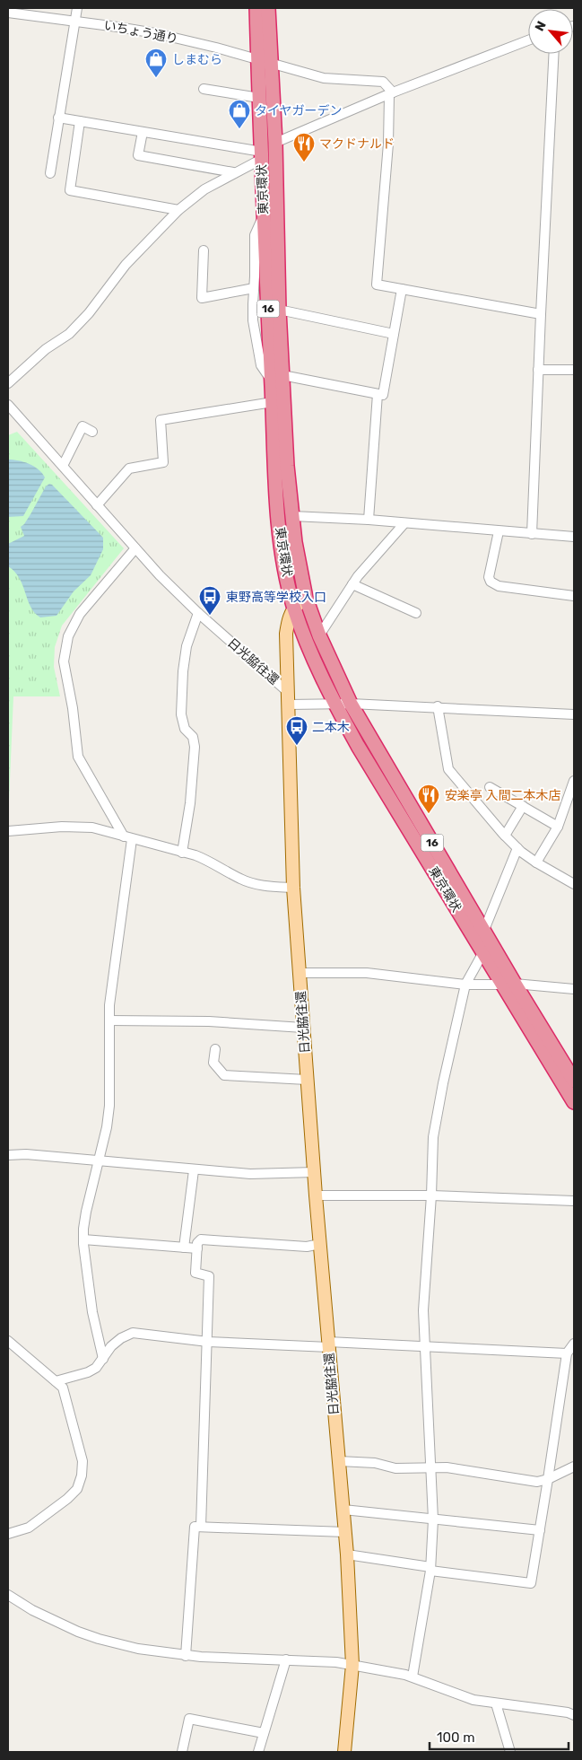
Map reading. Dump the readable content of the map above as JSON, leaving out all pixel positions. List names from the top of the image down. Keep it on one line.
{"streets":{"highway":["東京環状","16"],"main road":["日光脇往還"],"street":["いちょう通り"]},"crossings":[["いちょう通り","東京環状"]],"places":{"shop":["しまむら","タイヤガーデン"],"restaurant":["マクドナルド","安楽亭 入間二本木店"],"bus stop":["東野高等学校入口","二本木"]},"scale_bar":"100 m","north":"top left"}
